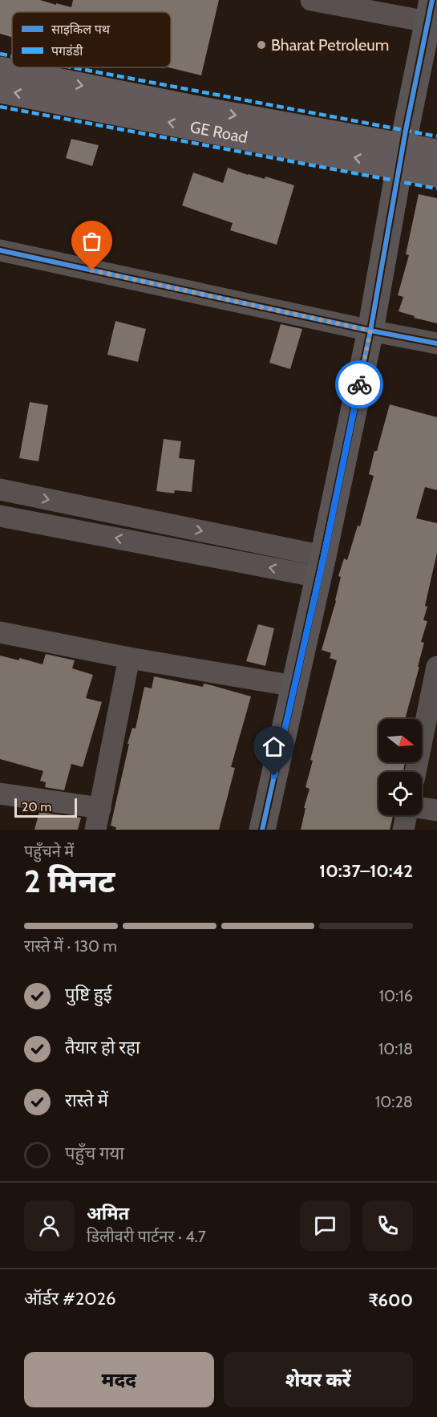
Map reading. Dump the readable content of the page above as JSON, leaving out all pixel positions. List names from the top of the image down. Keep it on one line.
{"streets":{"main road":["GE Road"]},"places":["Bharat Petroleum"],"legend":["साइकिल पथ","पगडंडी"],"scale_bar":"20 m","north":"right","page":{"scale":"20 m","heading":["2 मिनट","पहुँचने में","10:37–10:42"],"panel":["अमित","डिलीवरी पार्टनर · 4.7","ऑर्डर #2026","₹600"],"bar":"रास्ते में · 130 m","list":[["पुष्टि हुई","10:16"],["तैयार हो रहा","10:18"],["रास्ते में","10:28"],"पहुँच गया"],"buttons":["मदद","शेयर करें"]}}
